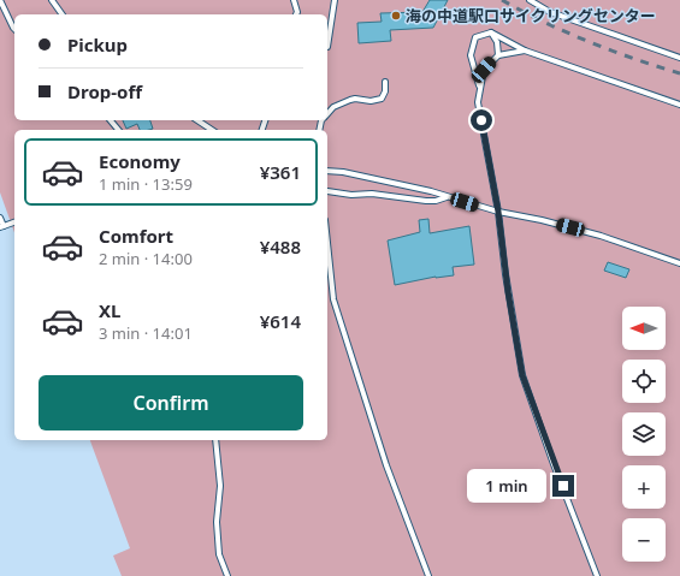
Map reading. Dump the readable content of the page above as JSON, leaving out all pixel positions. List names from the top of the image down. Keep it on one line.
{"places":["海の中道駅口サイクリングセンター"],"north":"left","page":{"banner":["Pickup","Drop-off"],"list":[{"name":"Economy","note":"1 min · 13:59","value":"¥361"},{"name":"Comfort","note":"2 min · 14:00","value":"¥488"},{"name":"XL","note":"3 min · 14:01","value":"¥614"}],"map_buttons":["+","−"],"buttons":"Confirm","bubble":"1 min"}}
